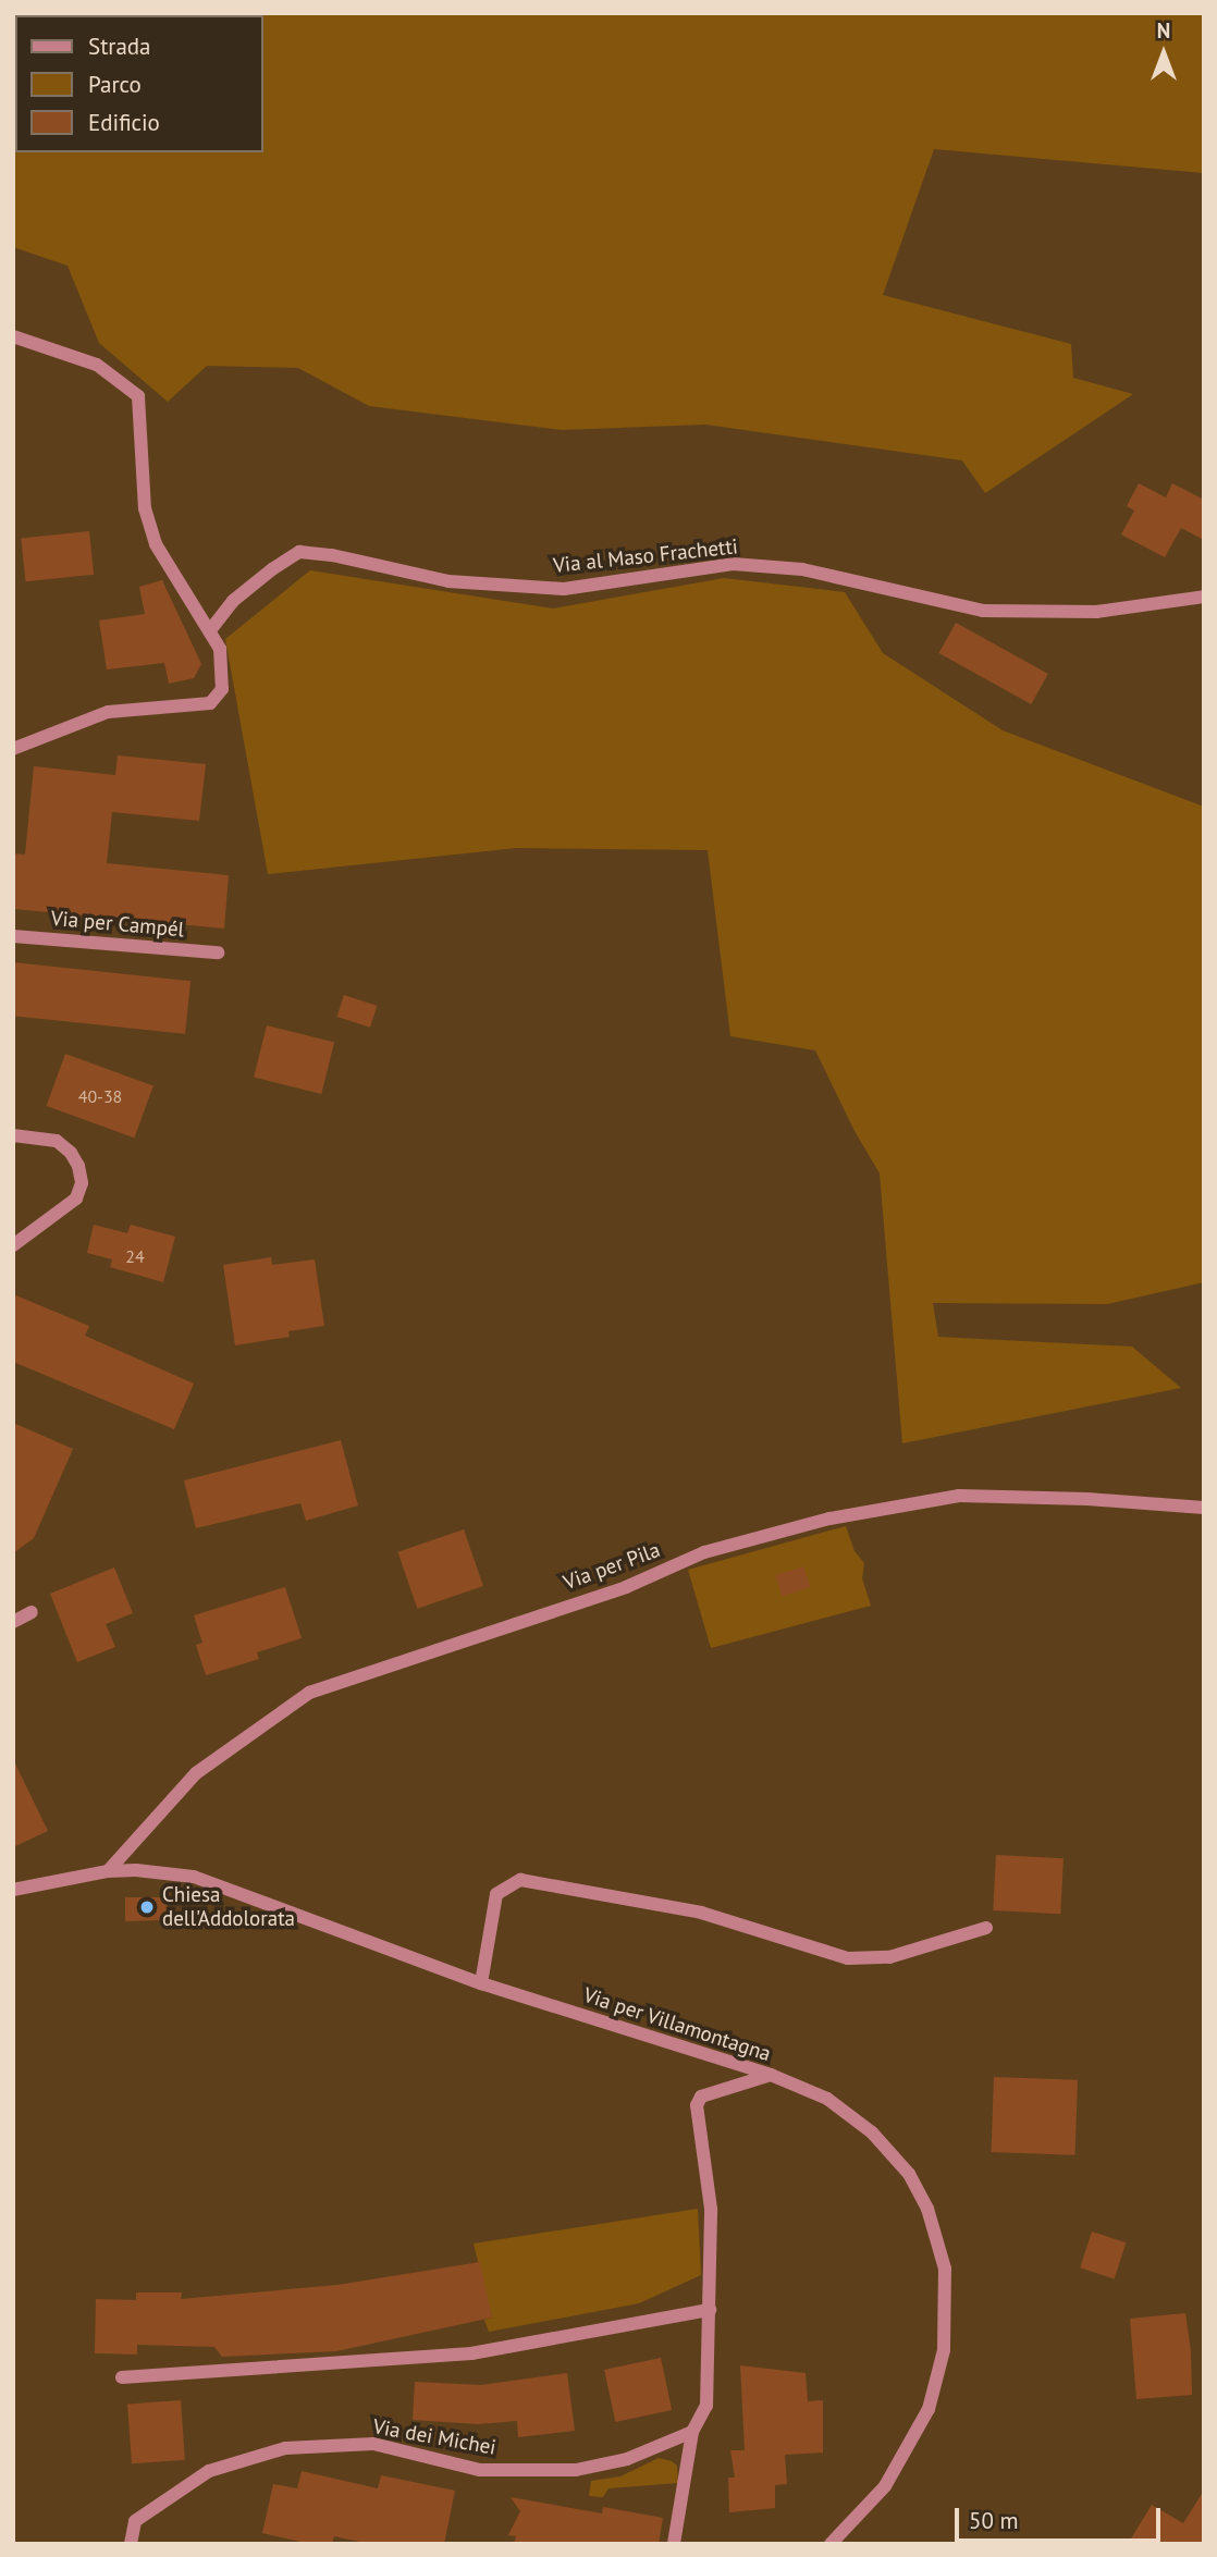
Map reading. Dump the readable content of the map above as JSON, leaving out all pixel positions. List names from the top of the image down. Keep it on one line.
{"streets":{"street":["Via al Maso Frachetti","Via per Campél","Via per Pila","Via per Villamontagna","Via dei Michei"]},"crossings":[["Via per Pila","Via per Villamontagna"]],"places":["Chiesa dell'Addolorata"],"house_numbers":["40-38","24"],"legend":["Strada","Parco","Edificio"],"scale_bar":"50 m","north":"top"}
